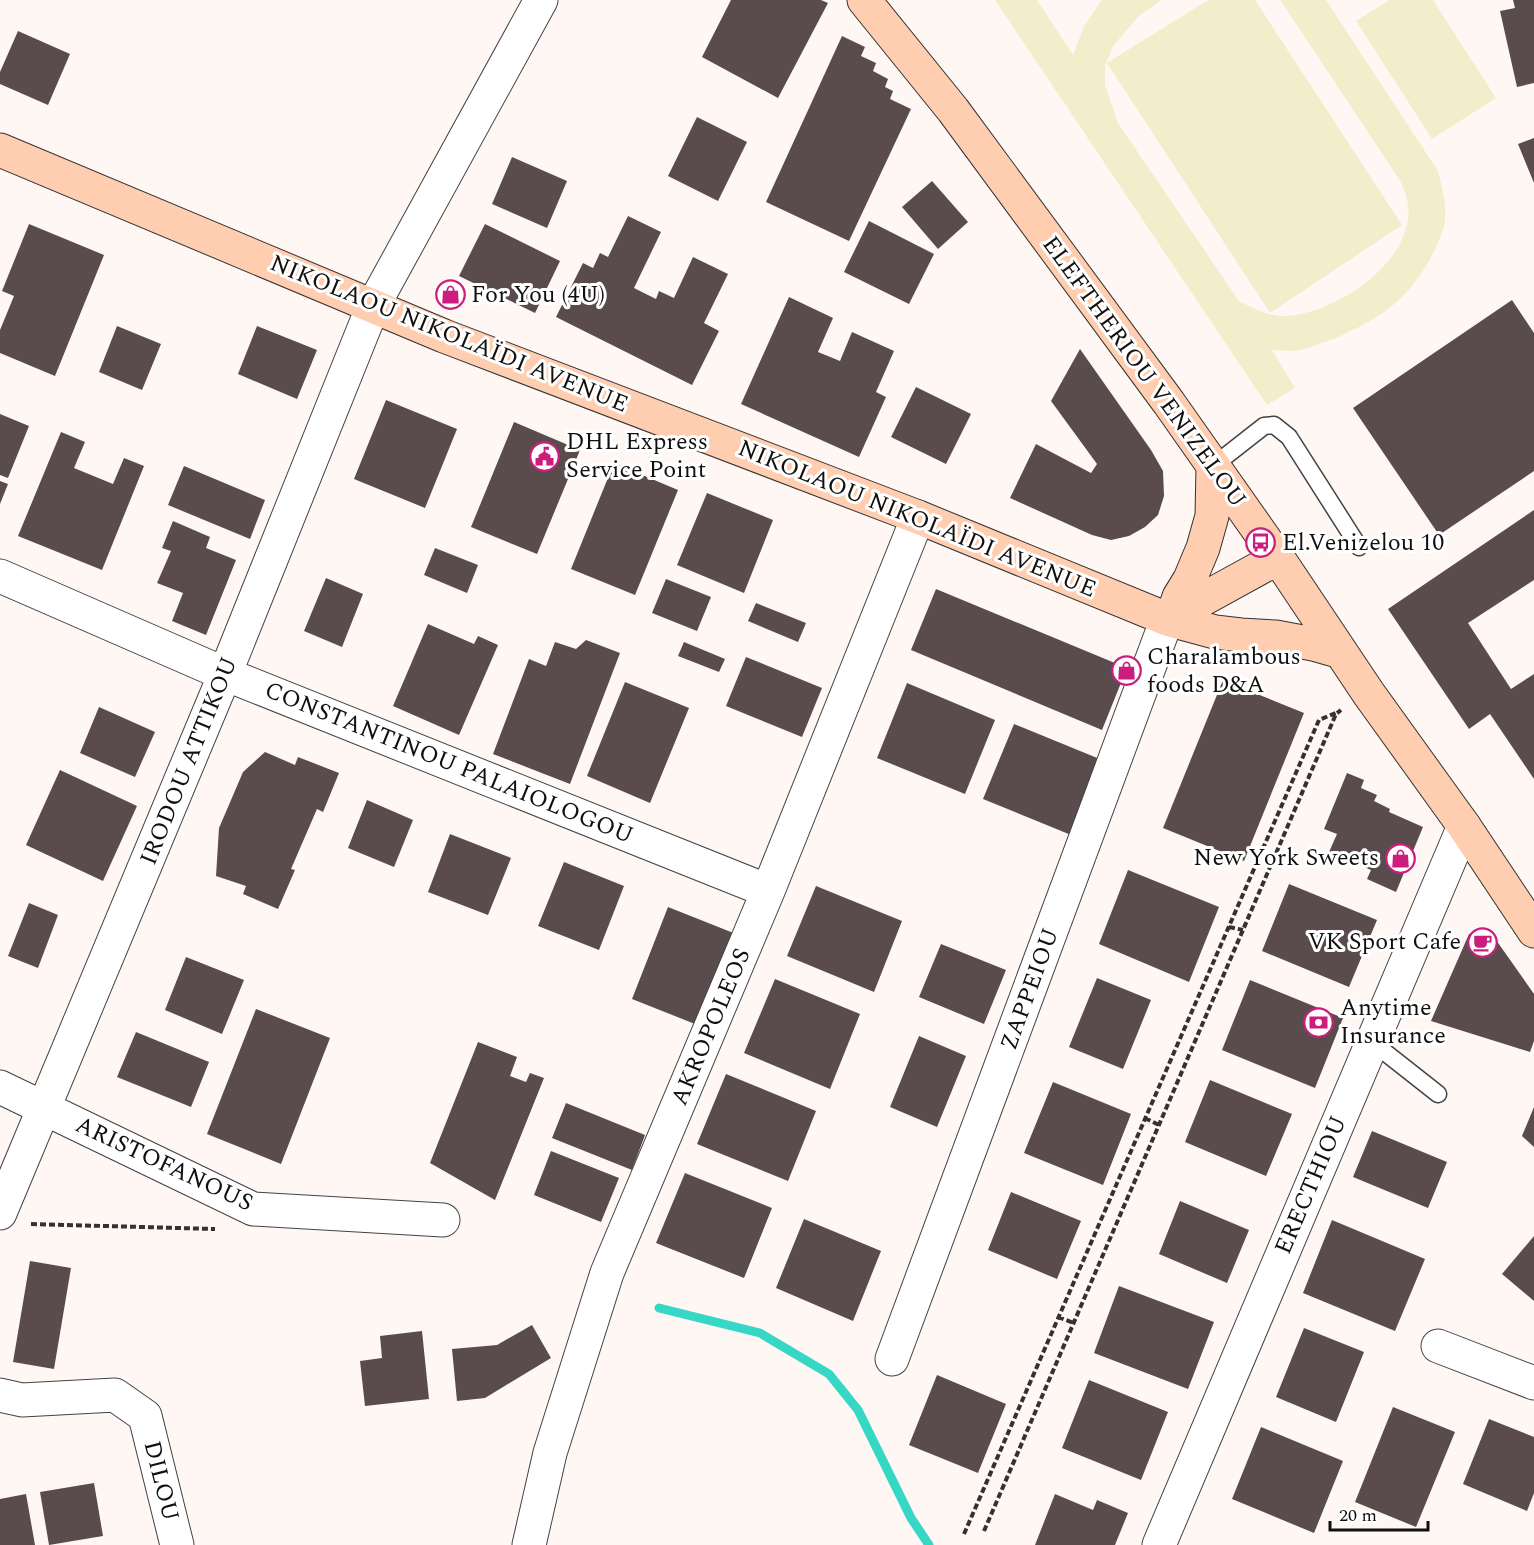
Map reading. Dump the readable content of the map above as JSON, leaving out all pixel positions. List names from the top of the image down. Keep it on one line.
{"streets":{"street":["NIKOLAOU NIKOLAÏDI AVENUE","ELEFTHERIOU VENIZELOU","IRODOU ATTIKOU","CONSTANTINOU PALAIOLOGOU","ZAPPEIOU","AKROPOLEOS","ARISTOFANOUS","ERECTHIOU","DILOU"]},"crossings":[["NIKOLAOU NIKOLAÏDI AVENUE","ELEFTHERIOU VENIZELOU"],["NIKOLAOU NIKOLAÏDI AVENUE","IRODOU ATTIKOU"],["NIKOLAOU NIKOLAÏDI AVENUE","ZAPPEIOU"],["NIKOLAOU NIKOLAÏDI AVENUE","AKROPOLEOS"],["ELEFTHERIOU VENIZELOU","ERECTHIOU"],["IRODOU ATTIKOU","CONSTANTINOU PALAIOLOGOU"],["IRODOU ATTIKOU","ARISTOFANOUS"],["CONSTANTINOU PALAIOLOGOU","AKROPOLEOS"]],"places":{"shop":["For You (4U)","Charalambous foods D&A","New York Sweets"],"public building":["DHL Express Service Point"],"bus stop":["El.Venizelou 10"],"cafe":["VK Sport Cafe"],"bank":["Anytime Insurance"]},"scale_bar":"20 m"}
